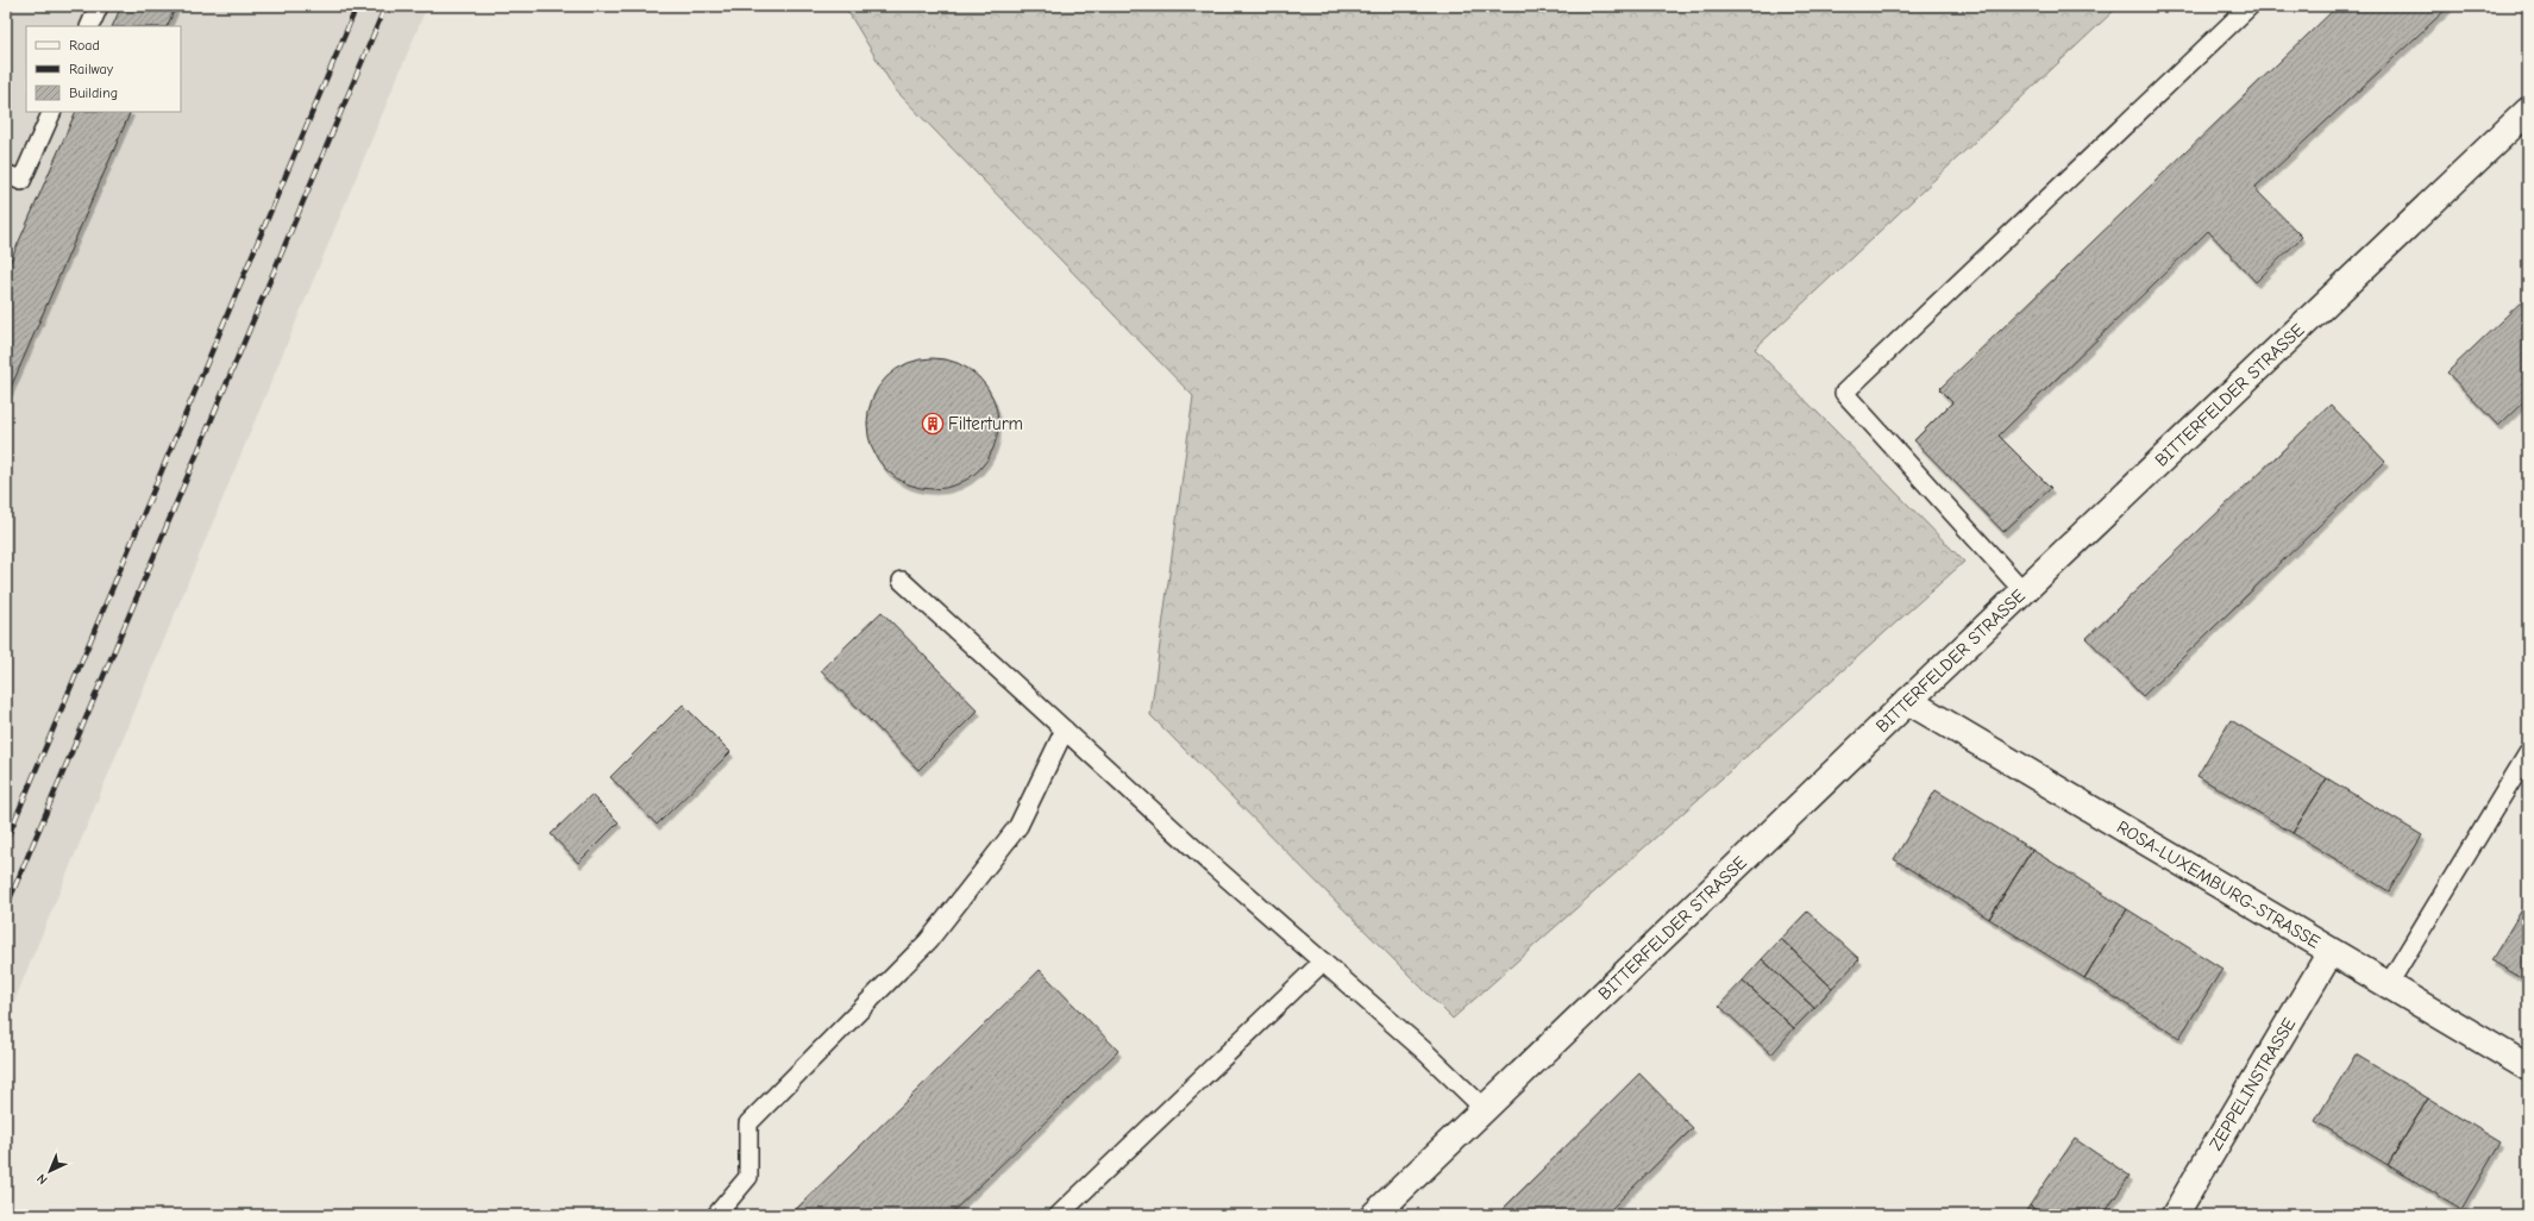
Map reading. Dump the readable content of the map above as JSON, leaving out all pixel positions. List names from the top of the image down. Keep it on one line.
{"streets":{"main road":["BITTERFELDER STRASSE","ROSA-LUXEMBURG-STRASSE","ZEPPELINSTRASSE"]},"crossings":[["BITTERFELDER STRASSE","ROSA-LUXEMBURG-STRASSE"],["ROSA-LUXEMBURG-STRASSE","ZEPPELINSTRASSE"]],"places":{"building":["Filterturm"]},"legend":["Road","Railway","Building"],"north":"bottom left"}
